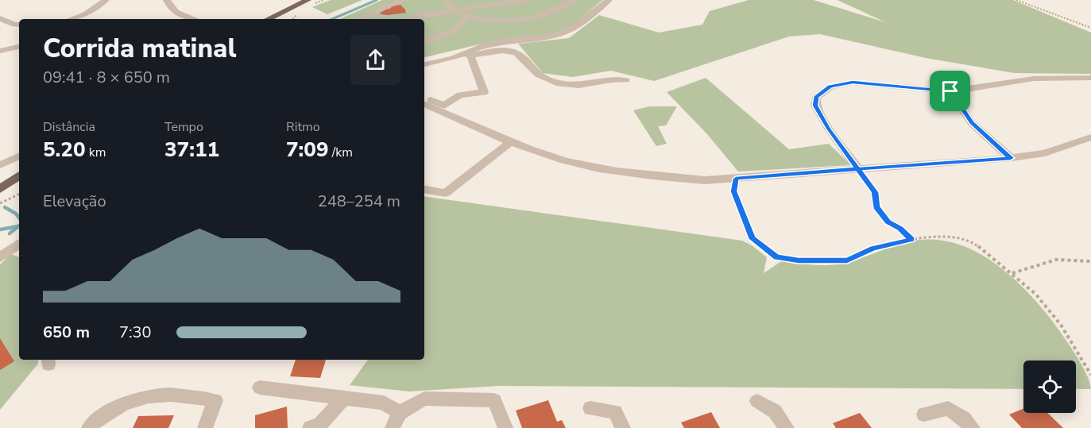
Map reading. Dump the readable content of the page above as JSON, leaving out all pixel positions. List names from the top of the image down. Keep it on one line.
{"page":{"heading":["Corrida matinal","09:41 · 8 × 650 m"],"stats":[["Distância","5.20 km"],["Tempo","37:11"],["Ritmo","7:09 /km"]],"chart":["Elevação","248–254 m"],"list":[{"name":"650 m","note":"7:30"}]}}
